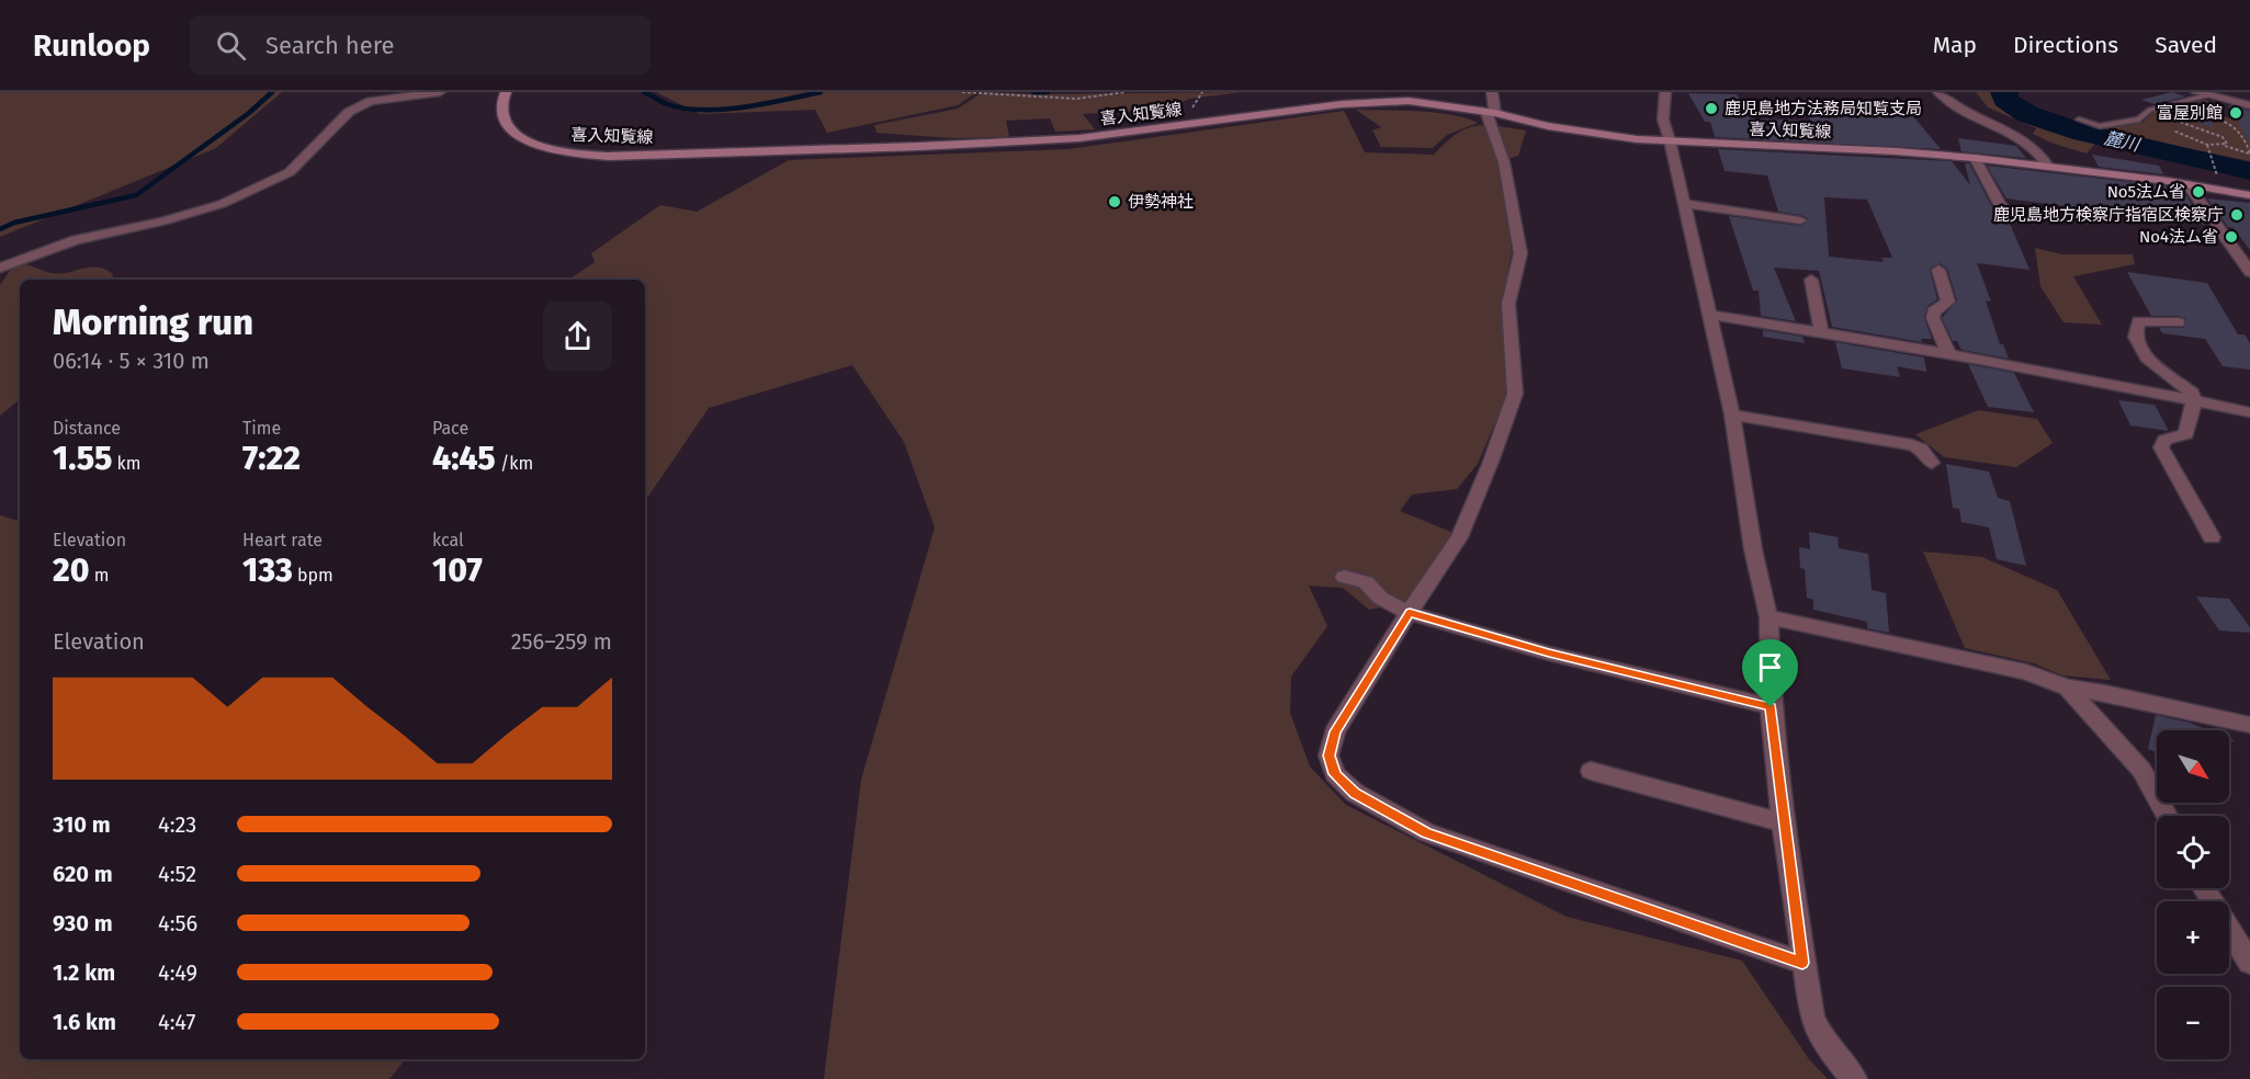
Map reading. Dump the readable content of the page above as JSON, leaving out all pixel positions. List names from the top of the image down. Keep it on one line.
{"streets":{"main road":["喜入知覧線"]},"water":["麓川"],"places":["鹿児島地方法務局知覧支局","富屋別館","No5法ム省","伊勢神社","鹿児島地方検察庁指宿区検察庁","No4法ム省"],"north":"bottom right","page":{"header":"Runloop","search":"Search here","nav":["Map","Directions","Saved"],"heading":["Morning run","06:14 · 5 × 310 m"],"stats":[["Distance","1.55 km"],["Time","7:22"],["Pace","4:45 /km"],["Elevation","20 m"],["Heart rate","133 bpm"],["kcal","107"]],"chart":["Elevation","256–259 m"],"map_buttons":["+","−"],"list":[{"name":"310 m","note":"4:23"},{"name":"620 m","note":"4:52"},{"name":"930 m","note":"4:56"},{"name":"1.2 km","note":"4:49"},{"name":"1.6 km","note":"4:47"}]}}
